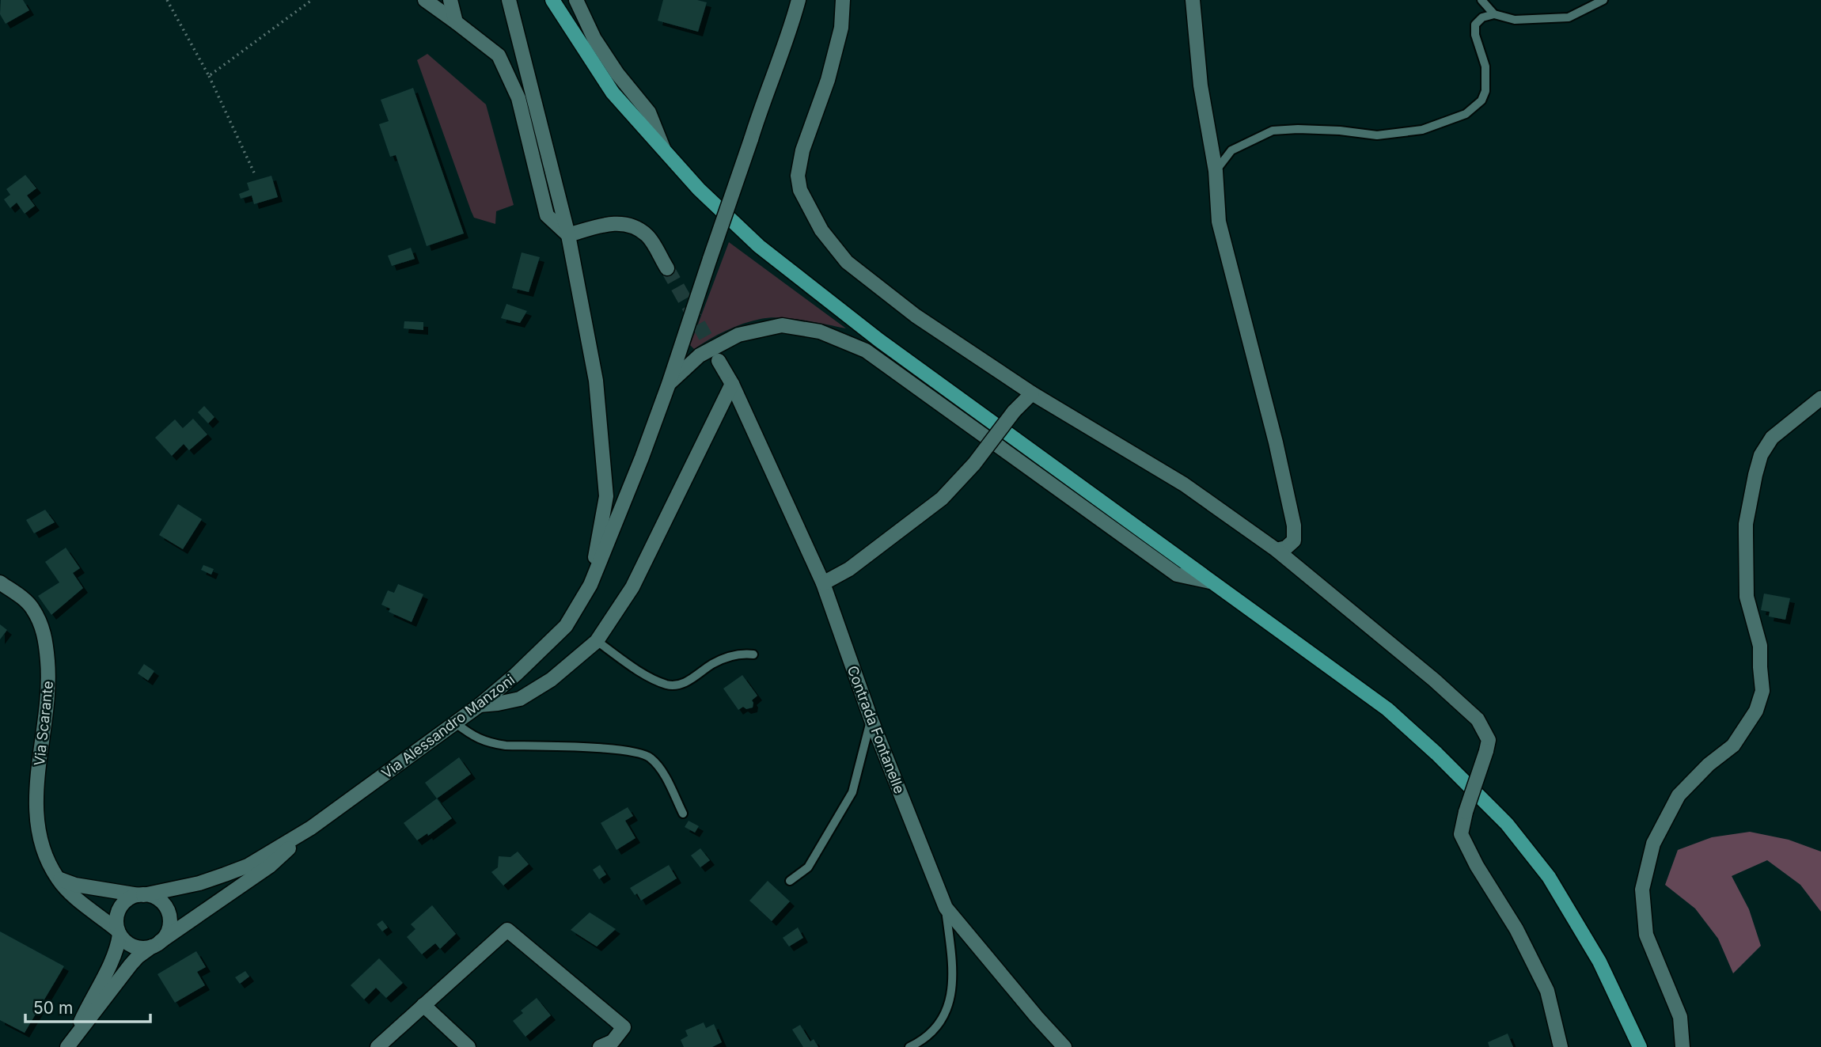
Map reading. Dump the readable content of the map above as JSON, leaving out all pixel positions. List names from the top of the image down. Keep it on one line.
{"streets":{"street":["Via Scarante","Via Alessandro Manzoni","Contrada Fontanelle"]},"crossings":[["Via Scarante","Via Alessandro Manzoni"]],"scale_bar":"50 m"}
